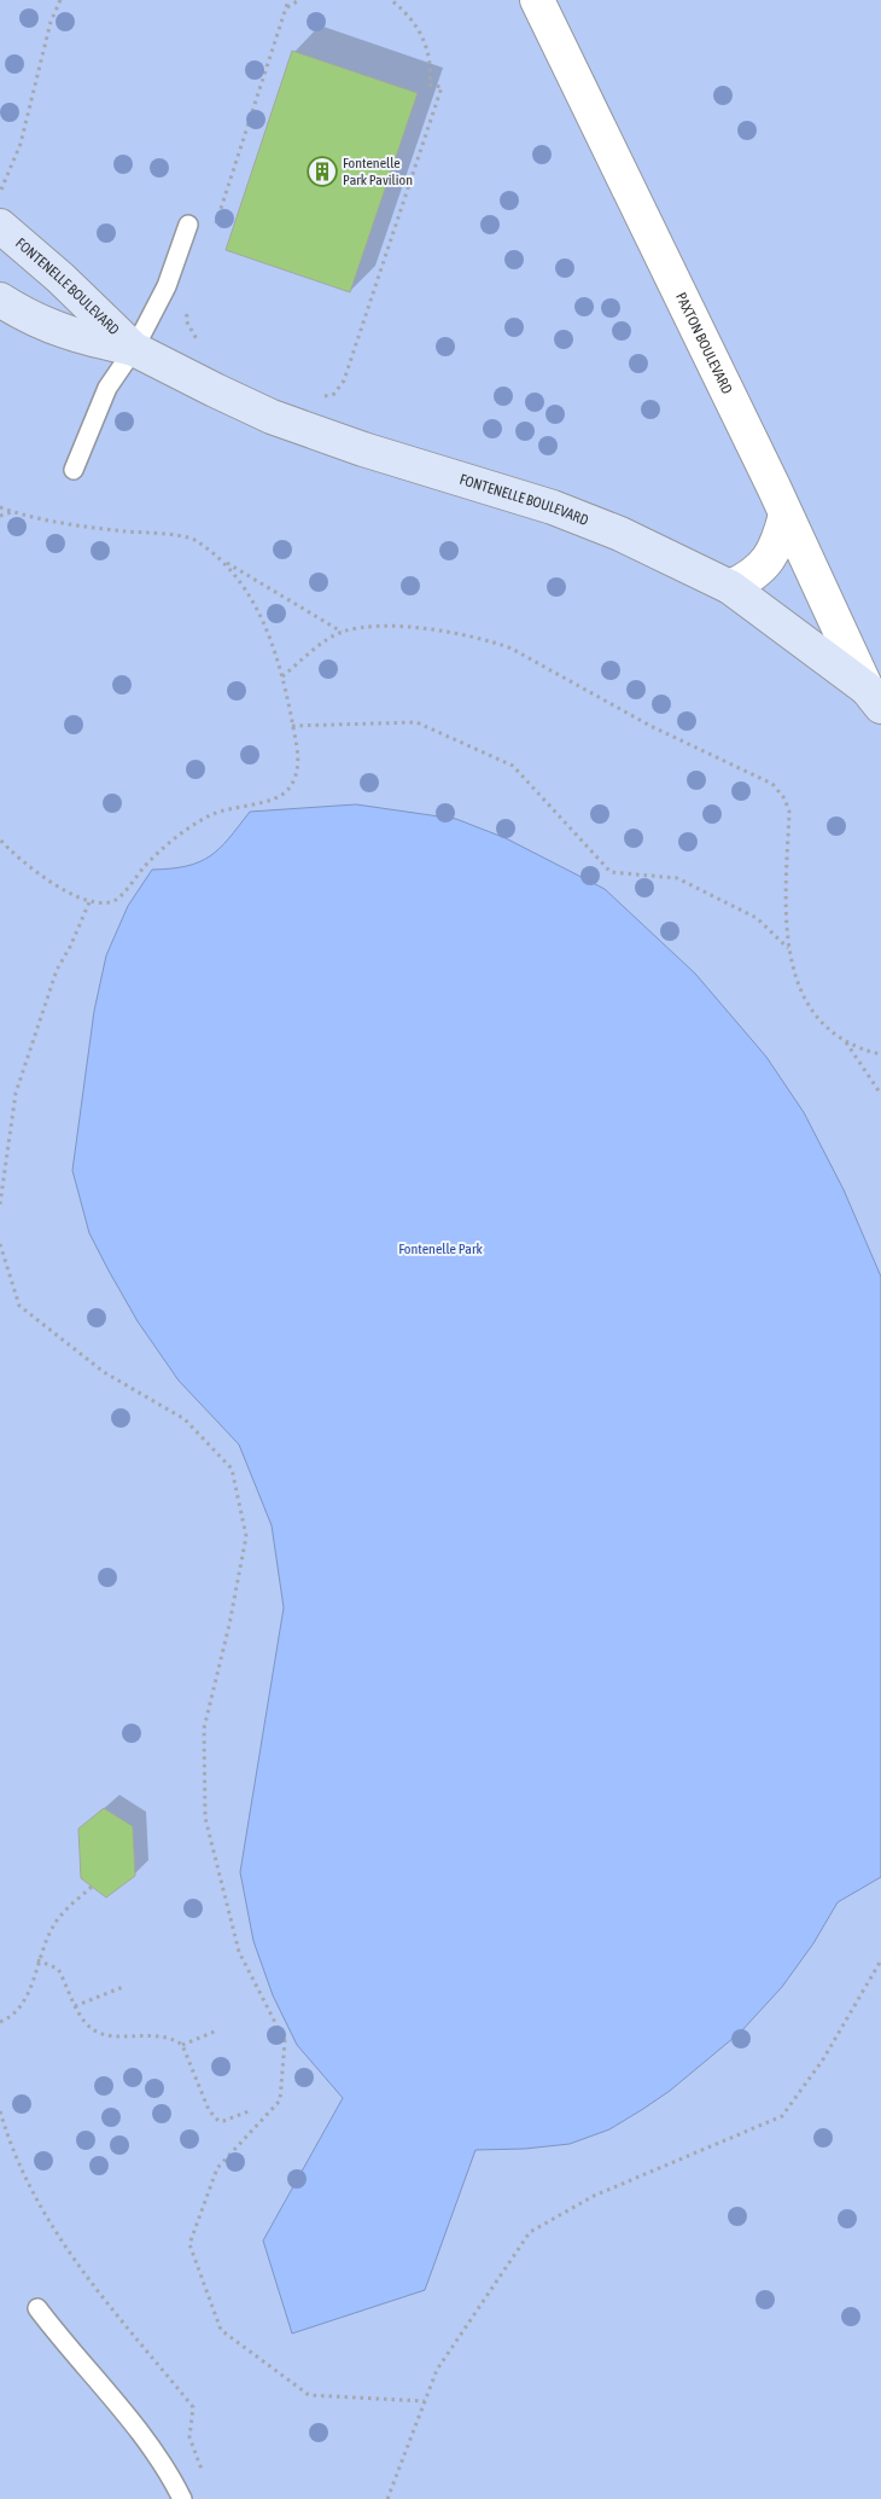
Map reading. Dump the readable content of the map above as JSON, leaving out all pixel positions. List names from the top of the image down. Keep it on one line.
{"streets":{"main road":["FONTENELLE BOULEVARD"],"street":["PAXTON BOULEVARD"]},"crossings":[["FONTENELLE BOULEVARD","PAXTON BOULEVARD"]],"parks":["Fontenelle Park"],"places":{"building":["Fontenelle Park Pavilion"]}}
